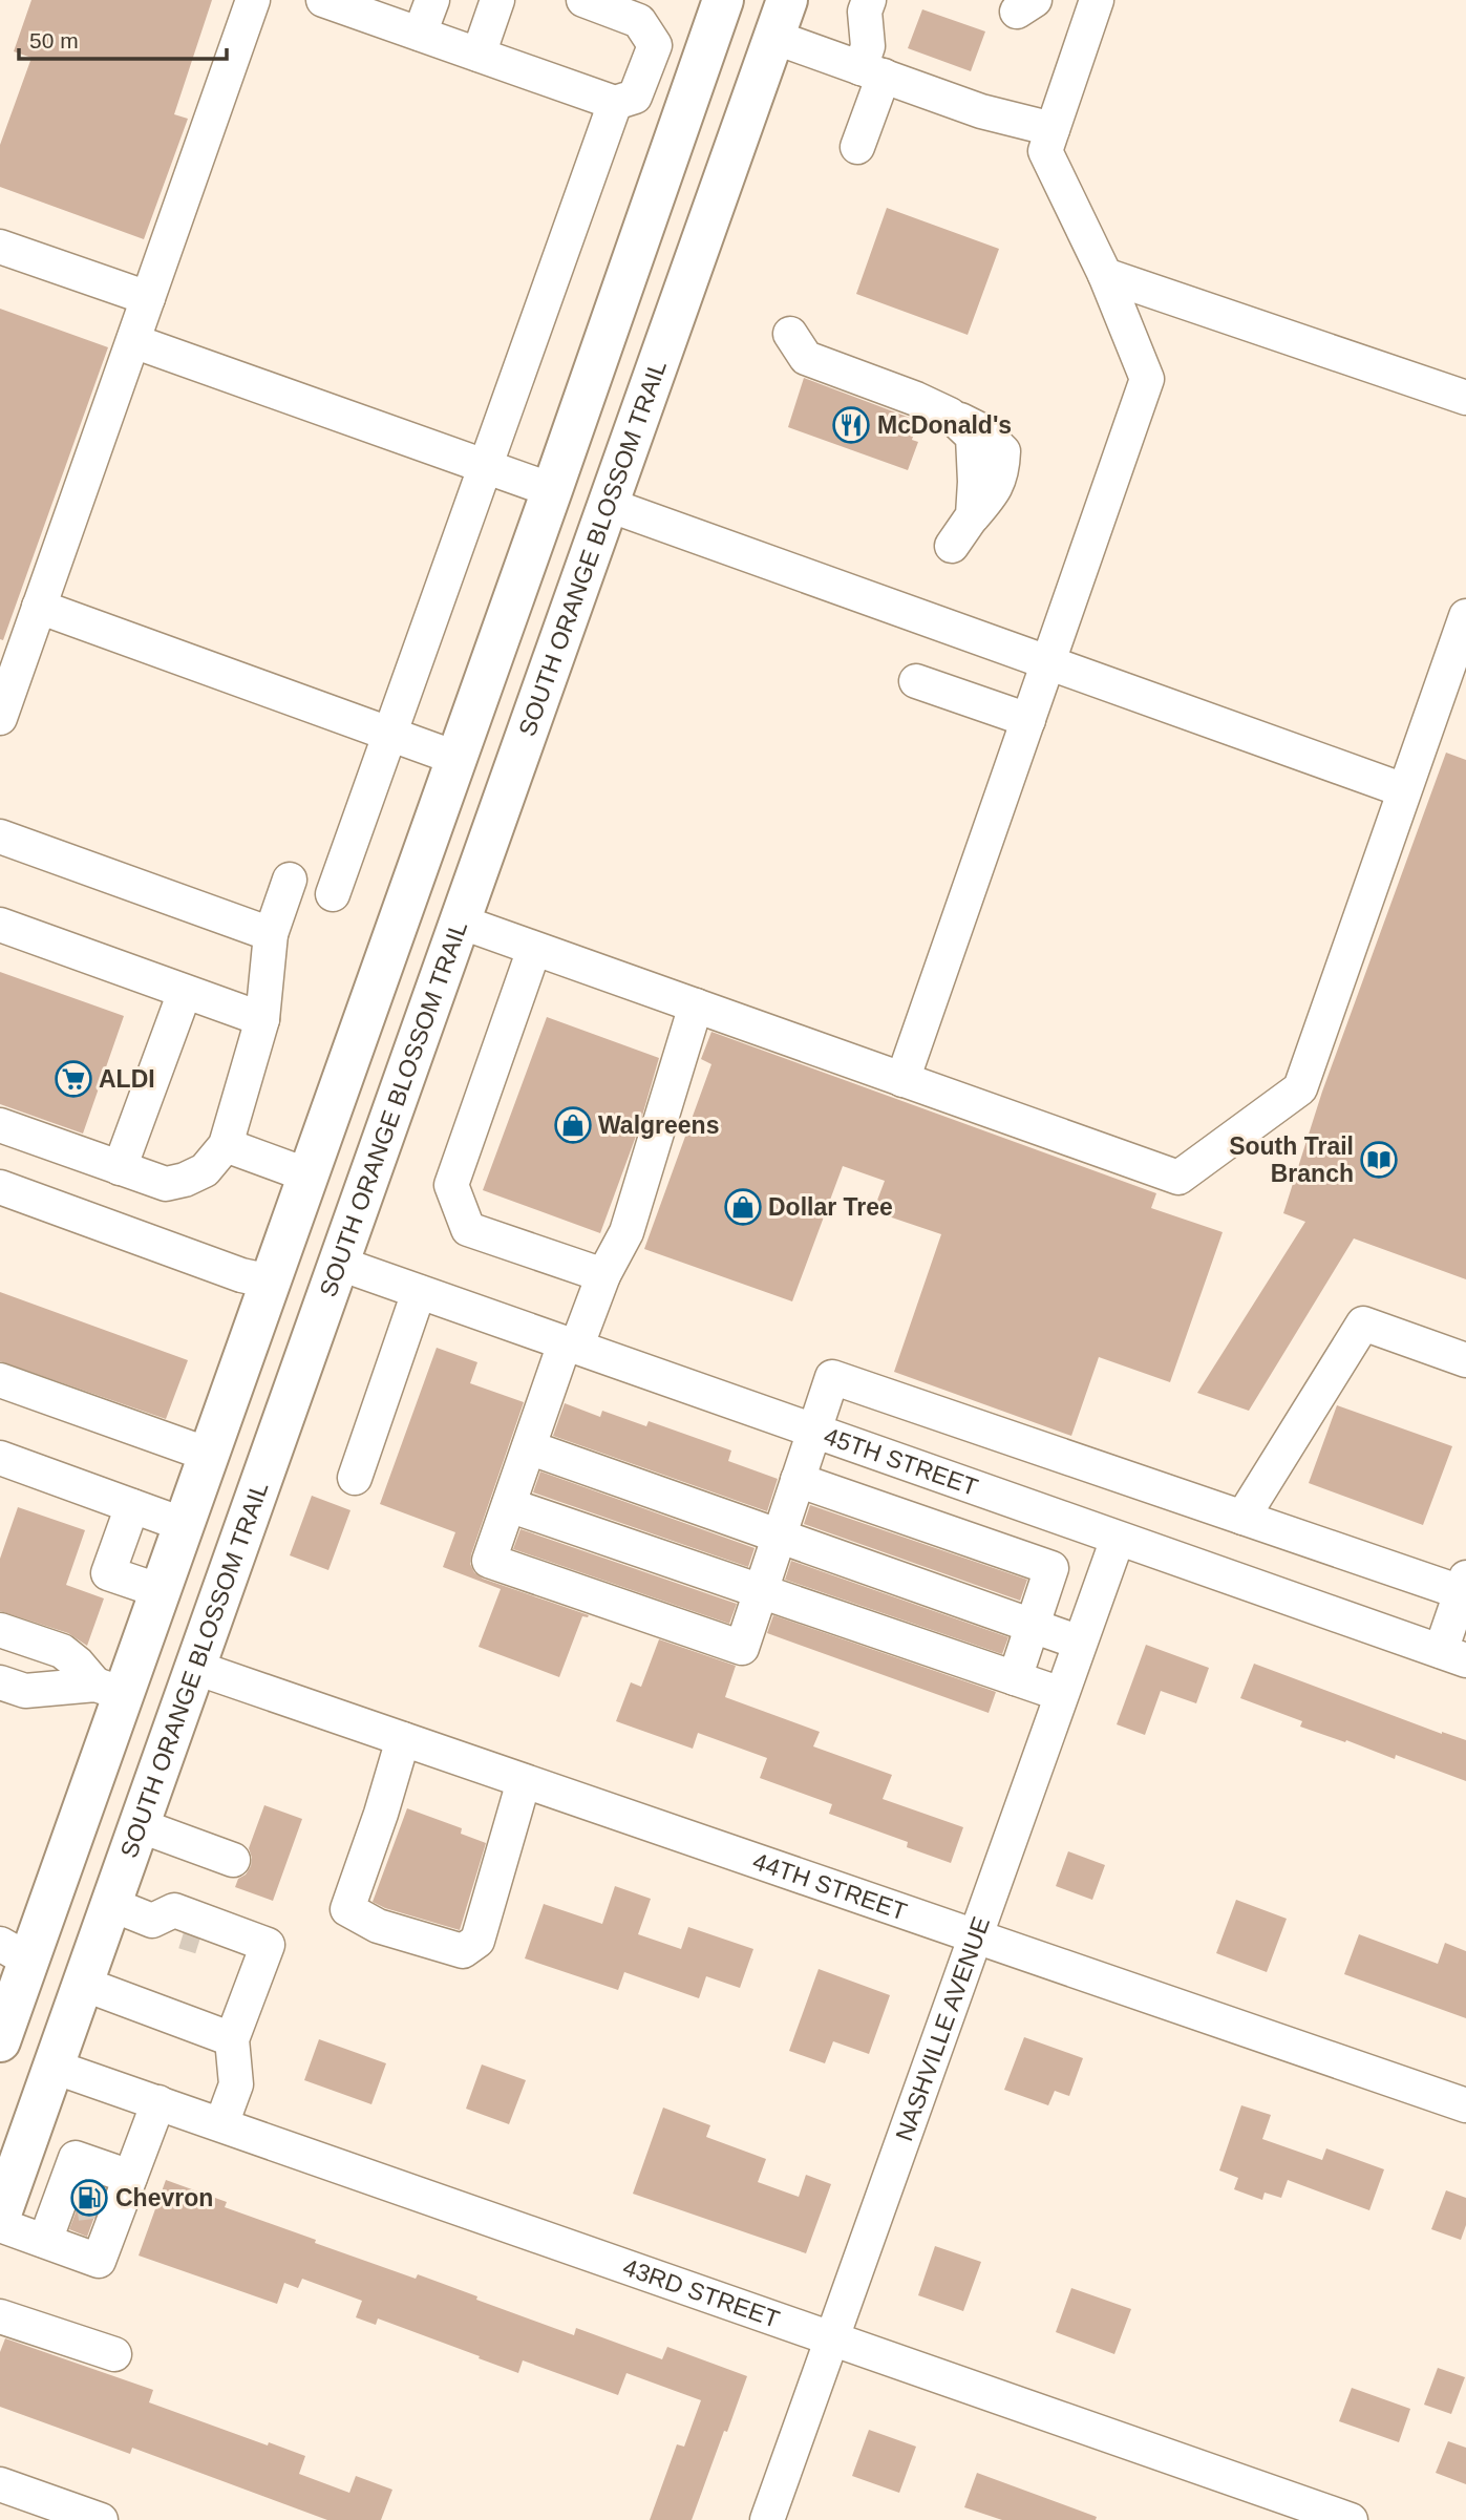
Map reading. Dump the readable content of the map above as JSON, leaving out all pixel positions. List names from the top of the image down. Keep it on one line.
{"streets":{"main road":["SOUTH ORANGE BLOSSOM TRAIL"],"street":["45TH STREET","44TH STREET","NASHVILLE AVENUE","43RD STREET"]},"crossings":[["SOUTH ORANGE BLOSSOM TRAIL","45TH STREET"],["SOUTH ORANGE BLOSSOM TRAIL","44TH STREET"],["SOUTH ORANGE BLOSSOM TRAIL","43RD STREET"],["45TH STREET","NASHVILLE AVENUE"],["44TH STREET","NASHVILLE AVENUE"],["NASHVILLE AVENUE","43RD STREET"]],"places":{"restaurant":["McDonald's"],"supermarket":["ALDI"],"shop":["Walgreens","Dollar Tree"],"library":["South Trail Branch"],"fuel station":["Chevron"]},"scale_bar":"50 m"}
